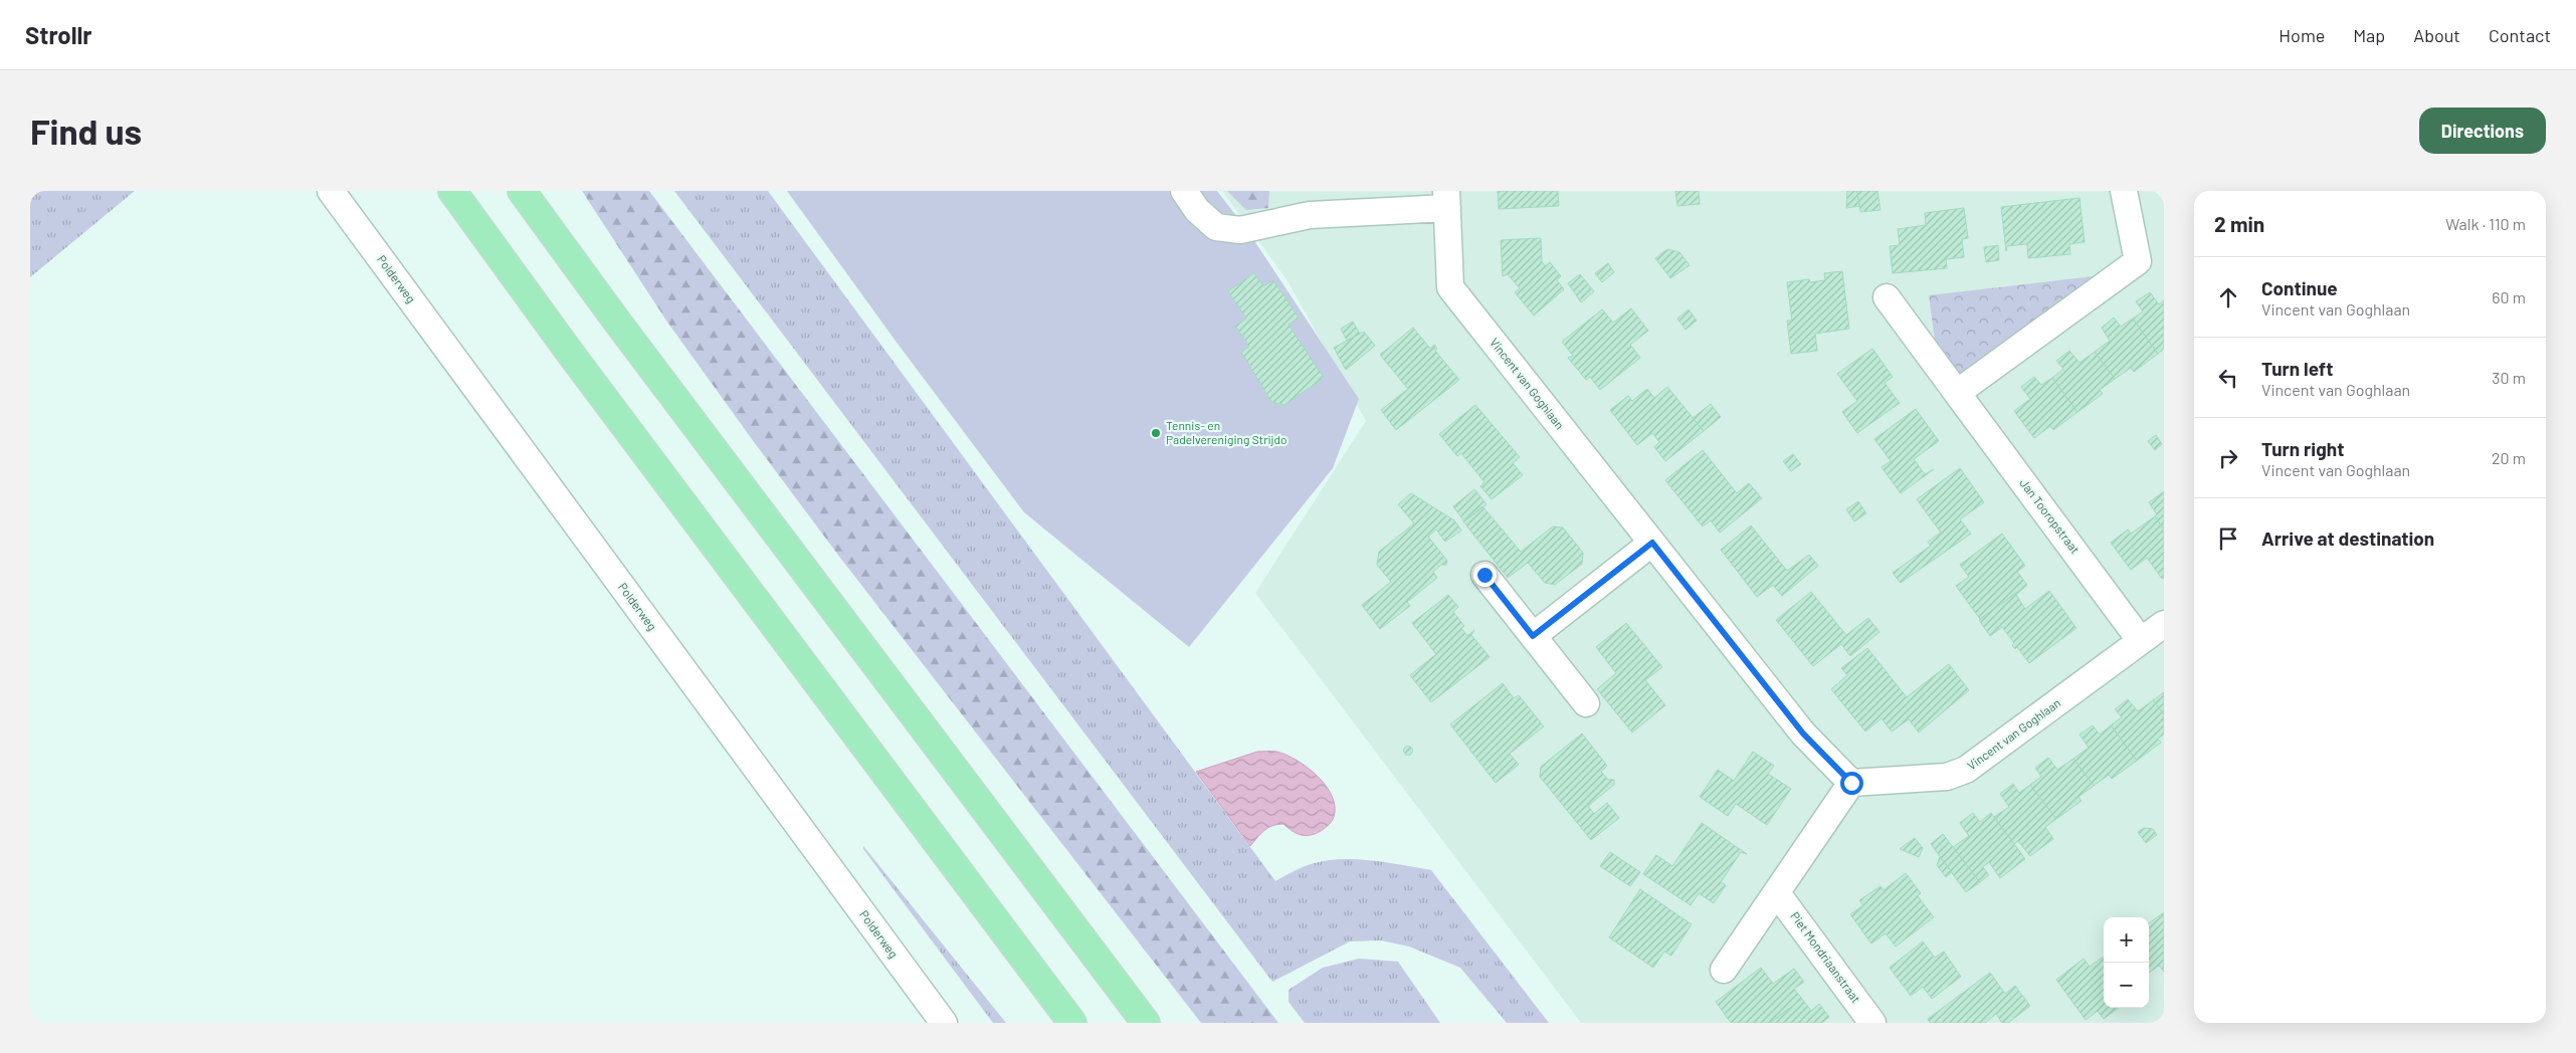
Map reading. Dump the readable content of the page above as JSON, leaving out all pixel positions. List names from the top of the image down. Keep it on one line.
{"streets":{"street":["Polderweg","Vincent van Goghlaan","Jan Tooropstraat","Piet Mondriaanstraat"]},"crossings":[["Vincent van Goghlaan","Jan Tooropstraat"]],"places":["Tennis- en Padelvereniging Strijdo"],"page":{"header":"Strollr","nav":["Home","Map","About","Contact"],"buttons":"Directions","title":"Find us","heading":["2 min","Walk · 110 m"],"list":[["Continue","Vincent van Goghlaan","60 m"],["Turn left","Vincent van Goghlaan","30 m"],["Turn right","Vincent van Goghlaan","20 m"],"Arrive at destination"],"map_buttons":["+","−"]}}
